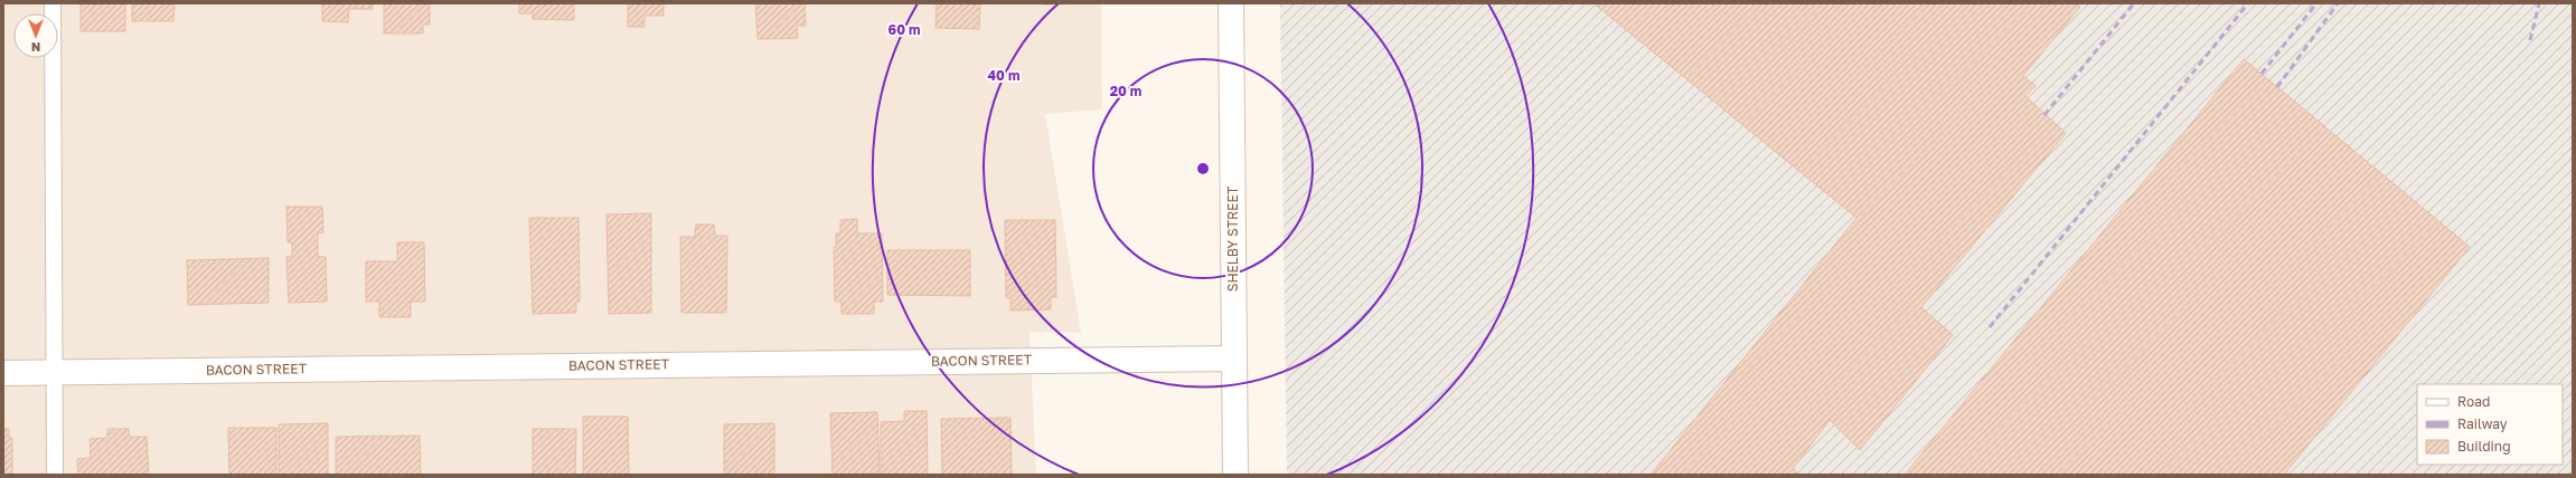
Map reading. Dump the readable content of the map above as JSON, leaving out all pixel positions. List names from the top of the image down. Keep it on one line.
{"streets":{"street":["SHELBY STREET","BACON STREET"]},"crossings":[["SHELBY STREET","BACON STREET"]],"legend":["Road","Railway","Building"],"north":"bottom","rings":["60 m","40 m","20 m"]}
